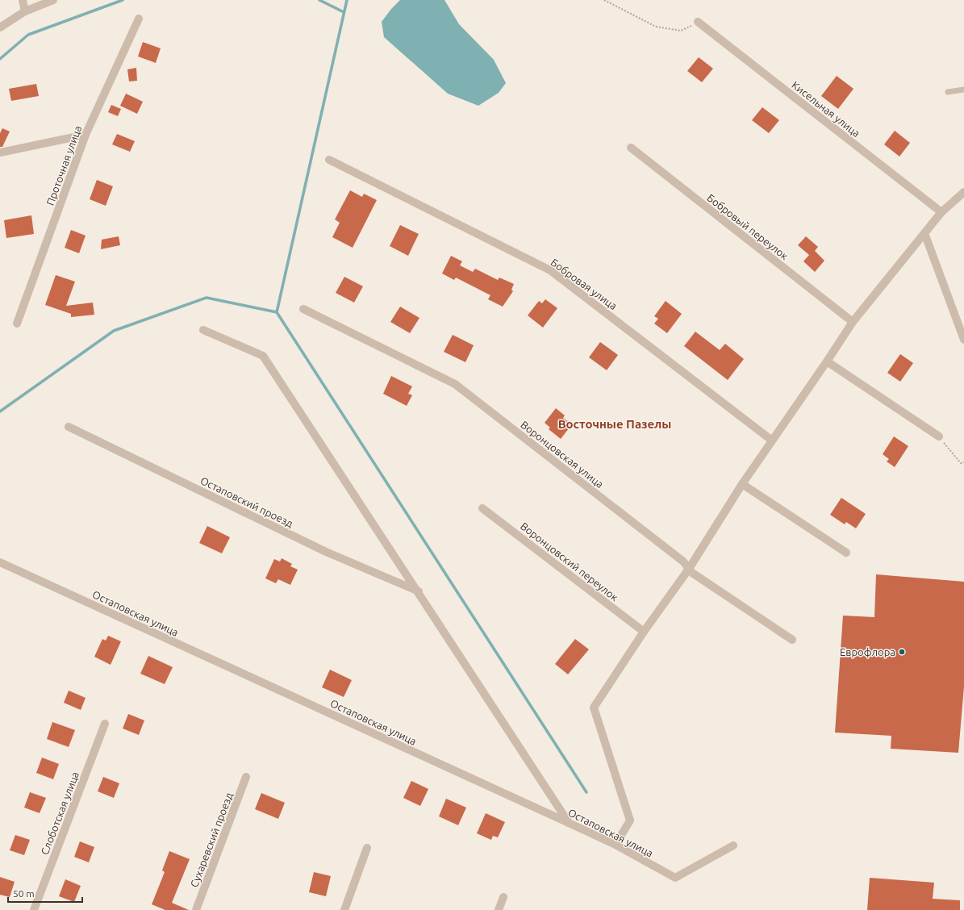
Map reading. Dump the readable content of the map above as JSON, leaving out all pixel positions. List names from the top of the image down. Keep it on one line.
{"streets":{"street":["Кисельная улица","Проточная улица","Бобровый переулок","Бобровая улица","Воронцовская улица","Остаповский проезд","Воронцовский переулок","Остаповская улица","Слоботская улица","Сухаревский проезд"]},"districts":["Восточные Пазелы"],"places":["Еврофлора"],"scale_bar":"50 m"}
